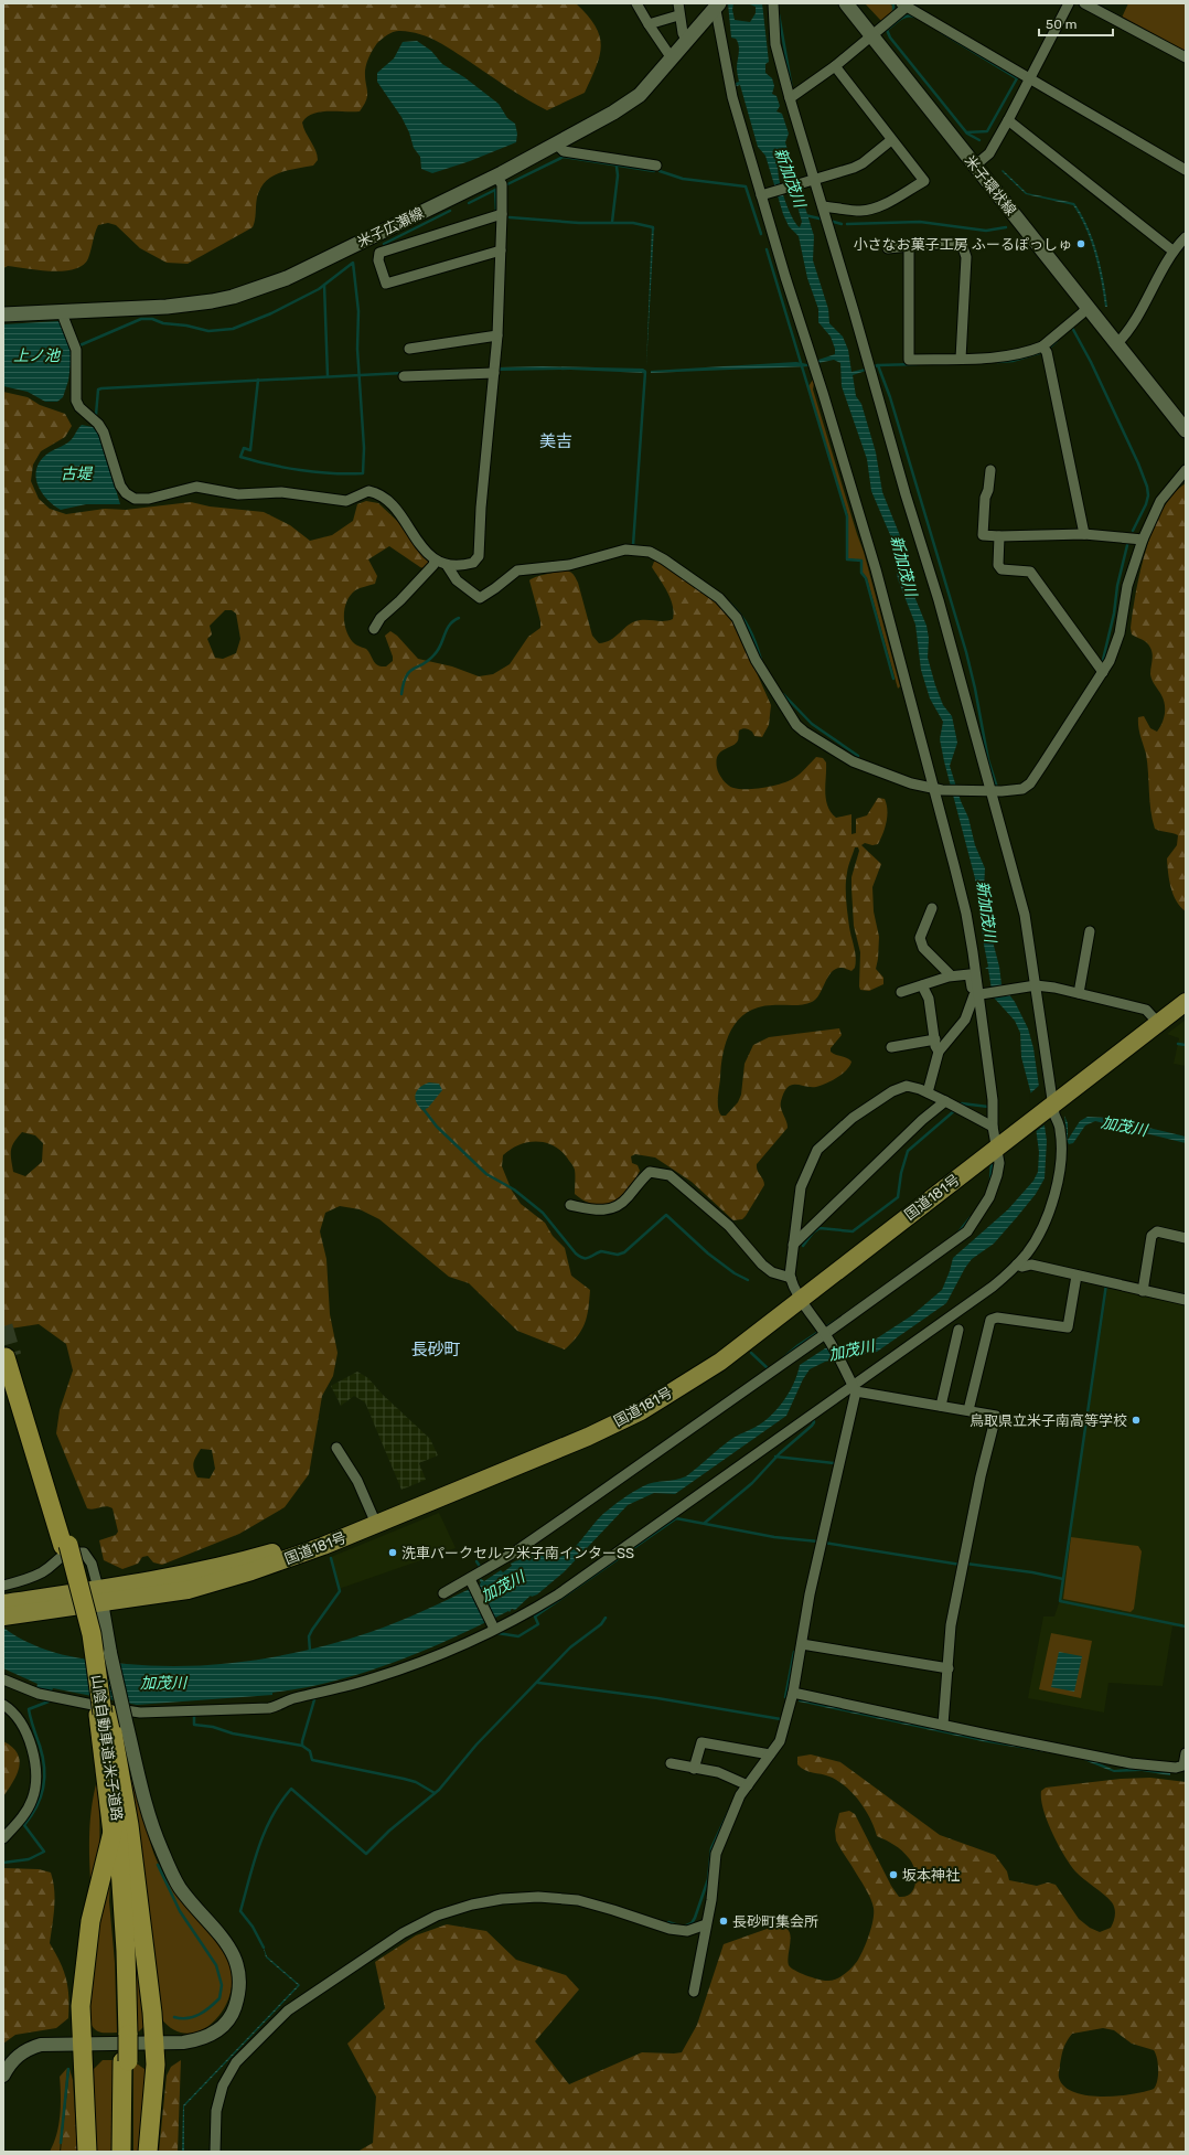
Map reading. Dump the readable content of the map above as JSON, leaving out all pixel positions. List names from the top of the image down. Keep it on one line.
{"streets":{"highway":["国道181号","山陰自動車道;米子道路"],"main road":["米子環状線","米子広瀬線"]},"districts":["美吉","長砂町"],"water":["新加茂川","上ノ池","古堤","加茂川"],"places":["小さなお菓子工房 ふーるぽっしゅ","鳥取県立米子南高等学校","洗車パークセルフ米子南インターSS","坂本神社","長砂町集会所"],"scale_bar":"50 m"}
